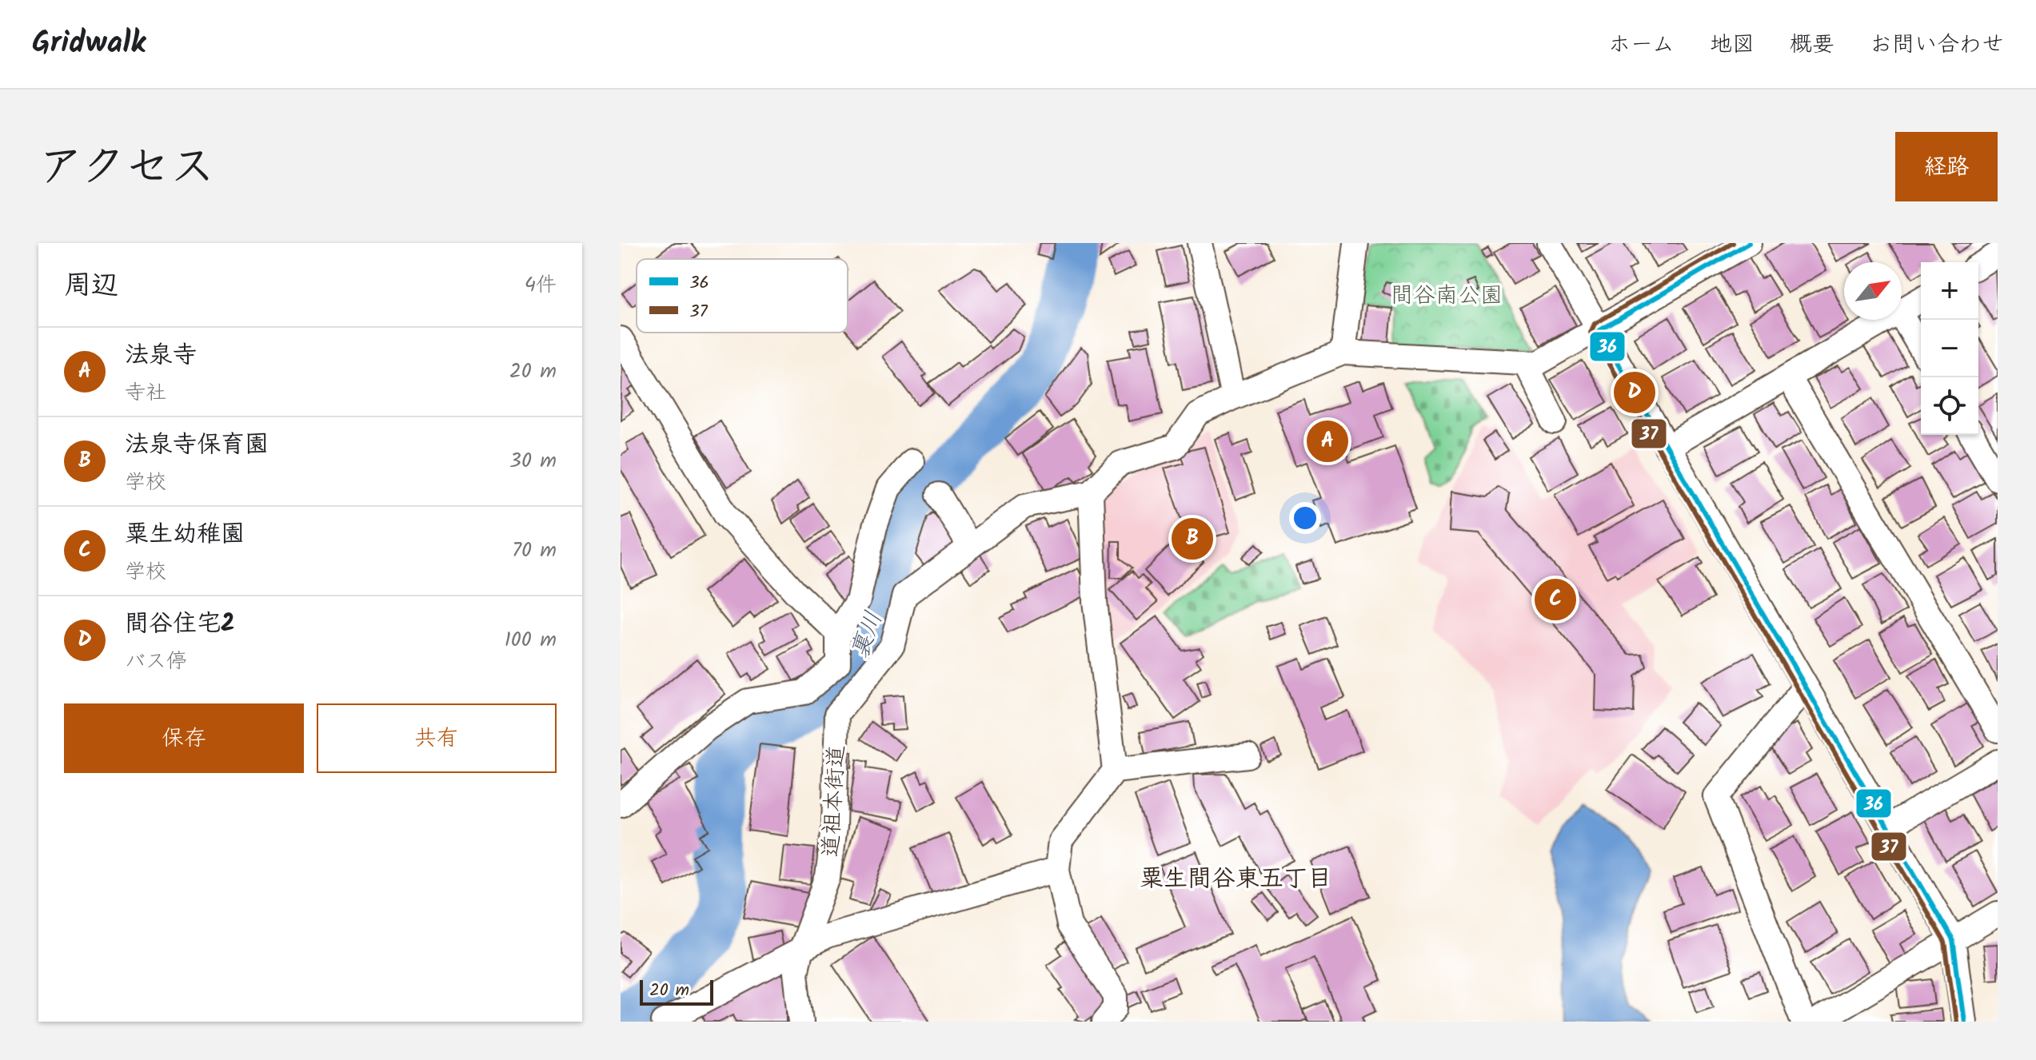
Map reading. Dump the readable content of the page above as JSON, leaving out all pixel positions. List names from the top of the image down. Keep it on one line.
{"streets":{"street":["道祖本街道"]},"districts":["粟生間谷東五丁目"],"water":["裏川"],"parks":["間谷南公園"],"lines":["transit line 36","transit line 37"],"legend":["36","37"],"scale_bar":"20 m","north":"top right","page":{"header":"Gridwalk","nav":["ホーム","地図","概要","お問い合わせ"],"title":"アクセス","buttons":["経路",["保存","共有"]],"heading":["周辺","4件"],"map_buttons":["+","−"],"list":[{"mark":"A","name":"法泉寺","note":"寺社","value":"20 m"},{"mark":"B","name":"法泉寺保育園","note":"学校","value":"30 m"},{"mark":"C","name":"粟生幼稚園","note":"学校","value":"70 m"},{"mark":"D","name":"間谷住宅2","note":"バス停","value":"100 m"}],"pins":["D","A","B","C"],"scale":"20 m"}}
